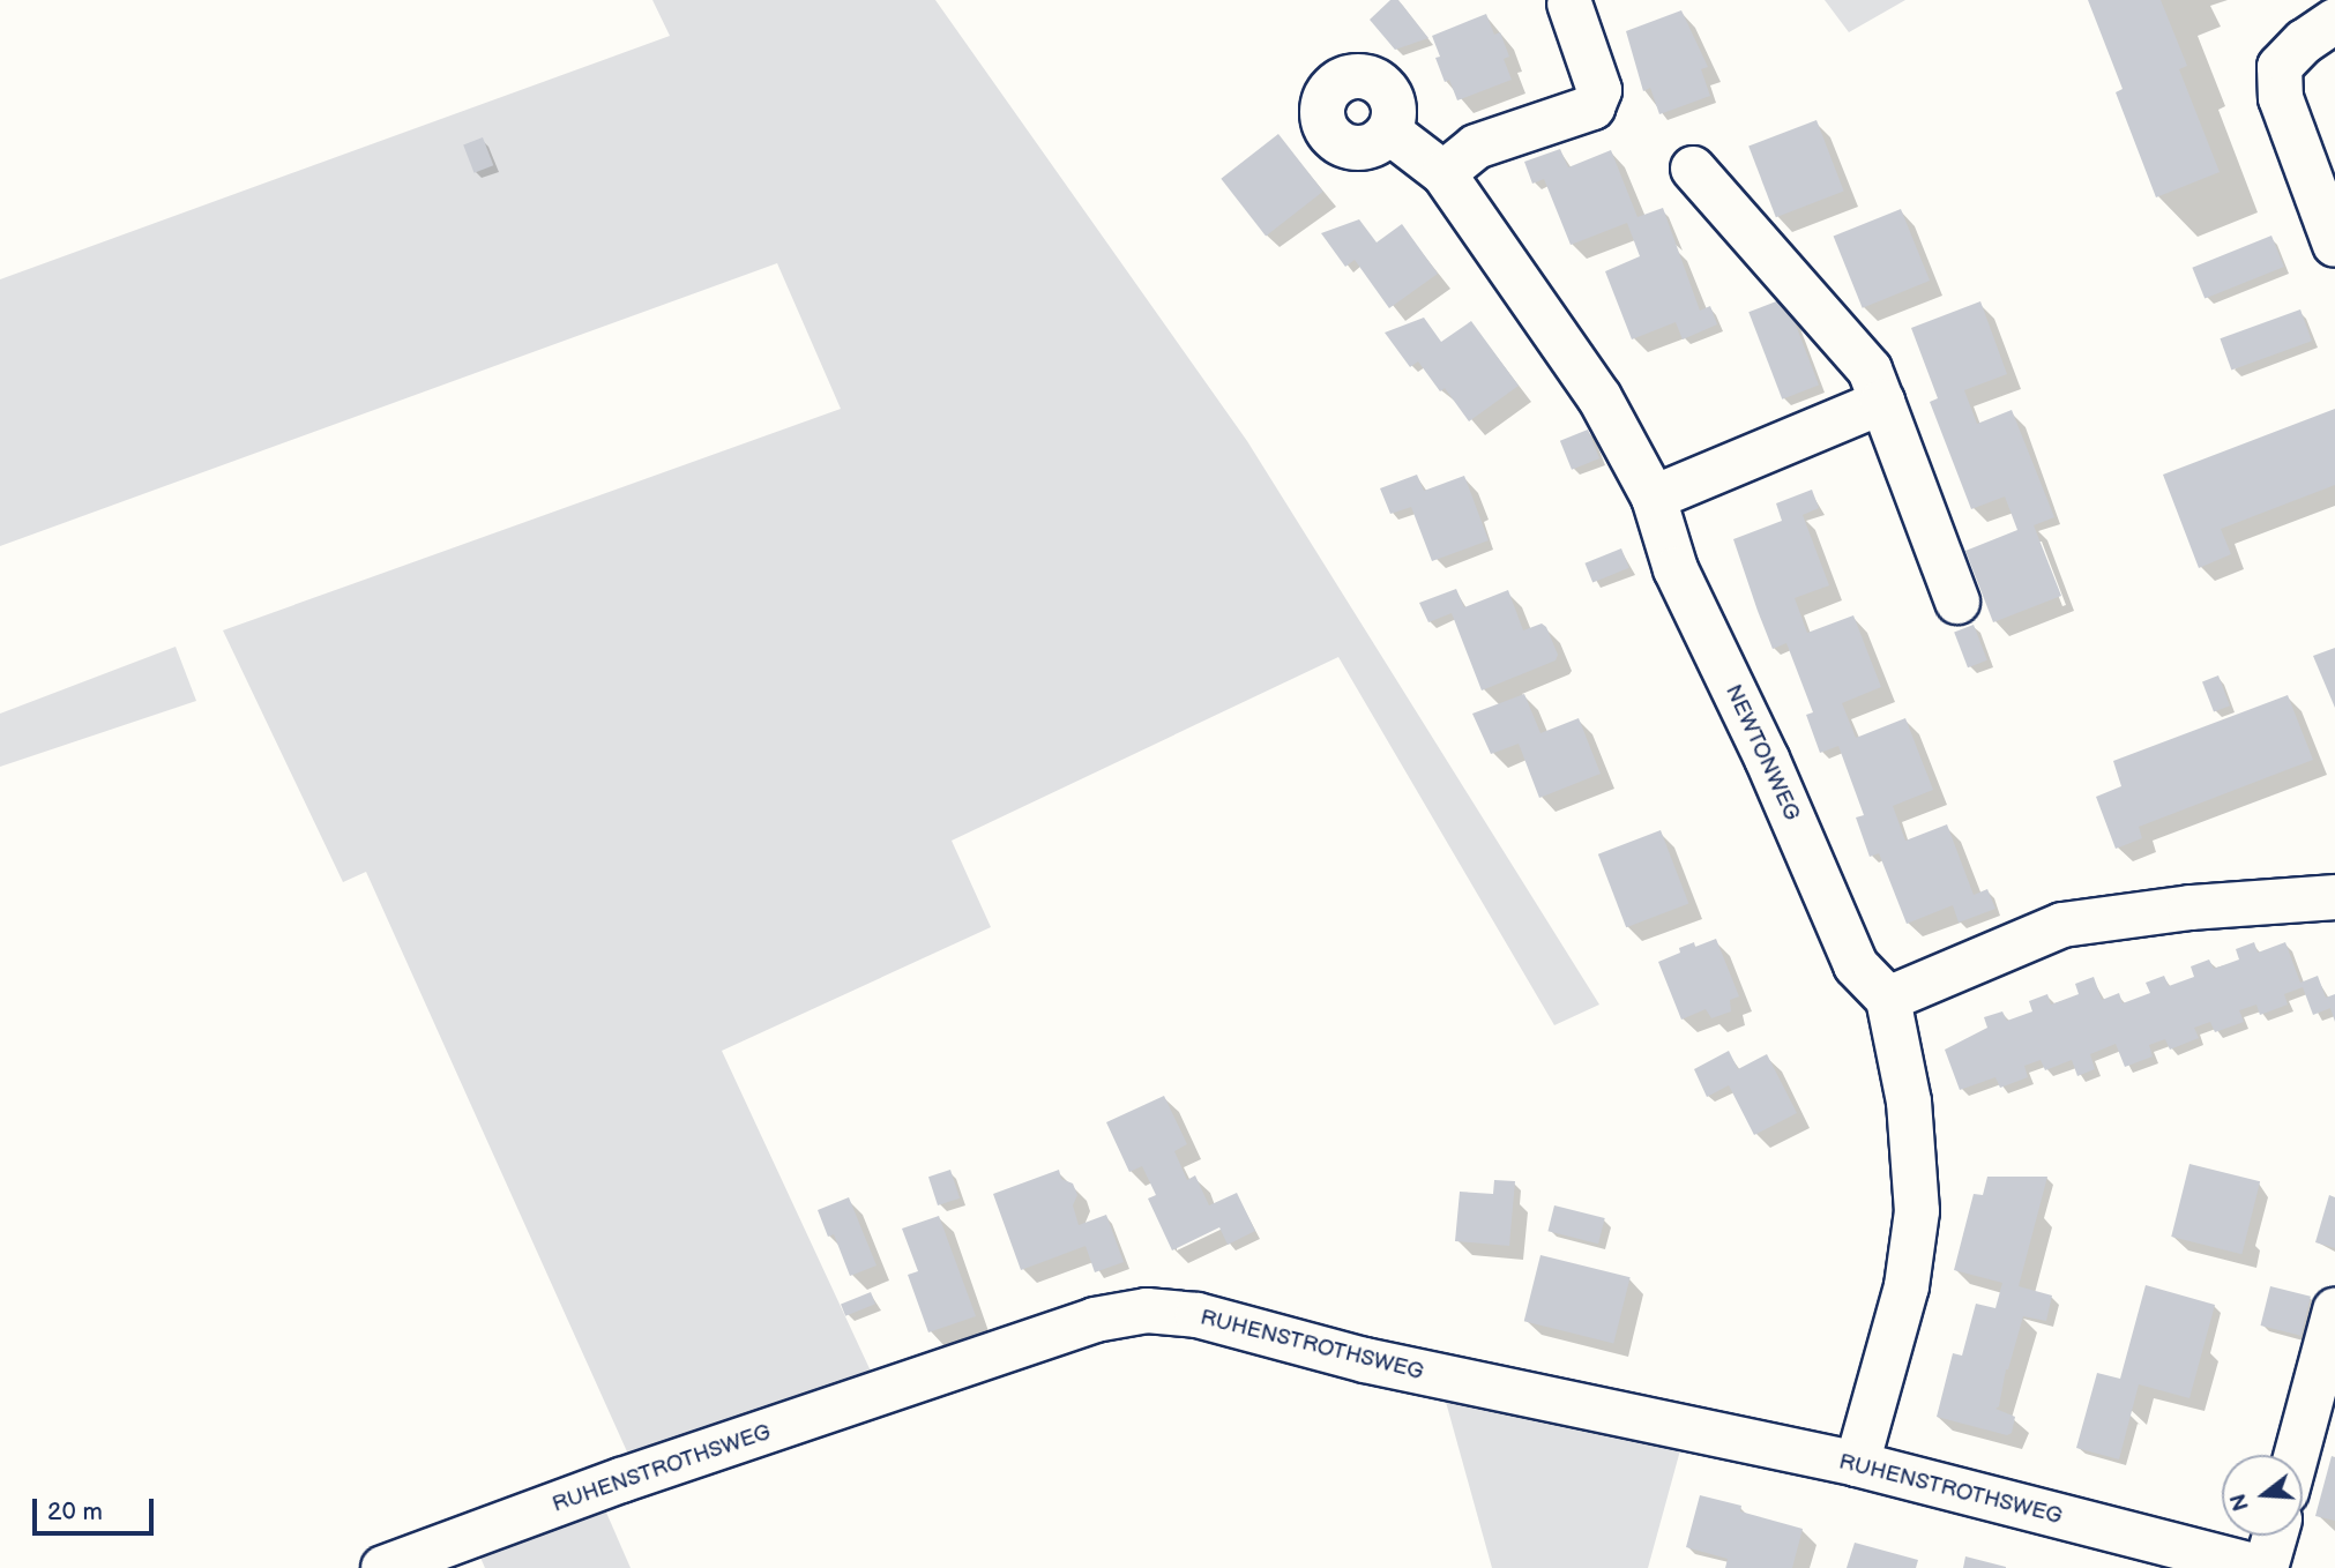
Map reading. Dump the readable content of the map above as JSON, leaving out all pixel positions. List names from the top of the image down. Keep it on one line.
{"streets":{"street":["NEWTONWEG","RUHENSTROTHSWEG"]},"scale_bar":"20 m","north":"left"}
